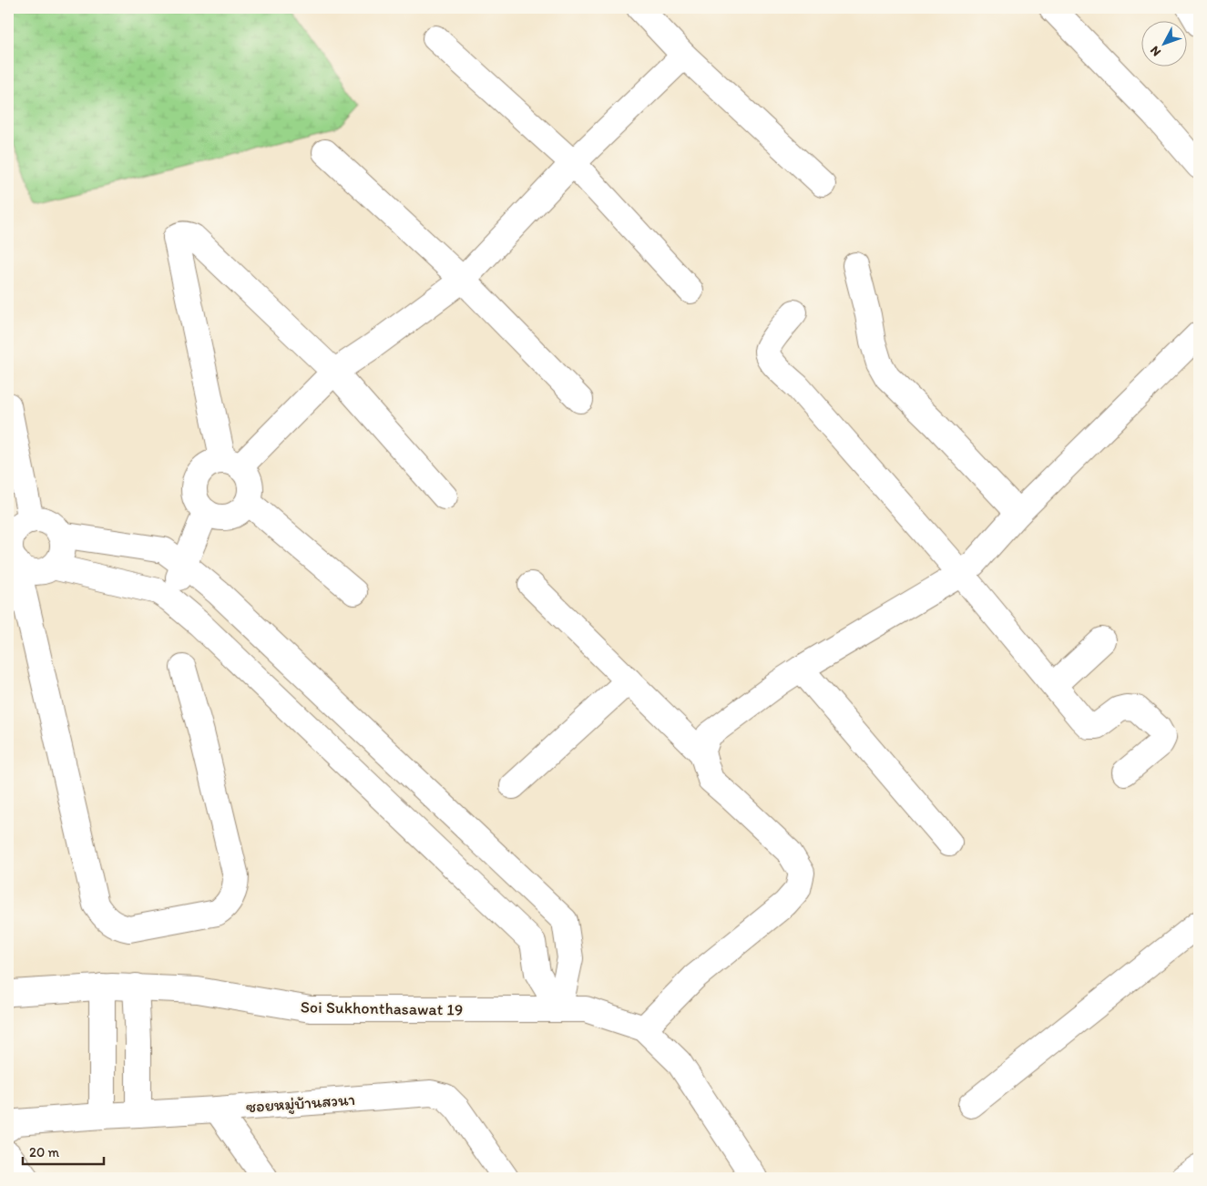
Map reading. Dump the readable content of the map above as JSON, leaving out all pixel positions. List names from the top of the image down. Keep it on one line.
{"streets":{"street":["Soi Sukhonthasawat 19","ซอยหมู่บ้านสวนา"]},"scale_bar":"20 m","north":"bottom left"}
